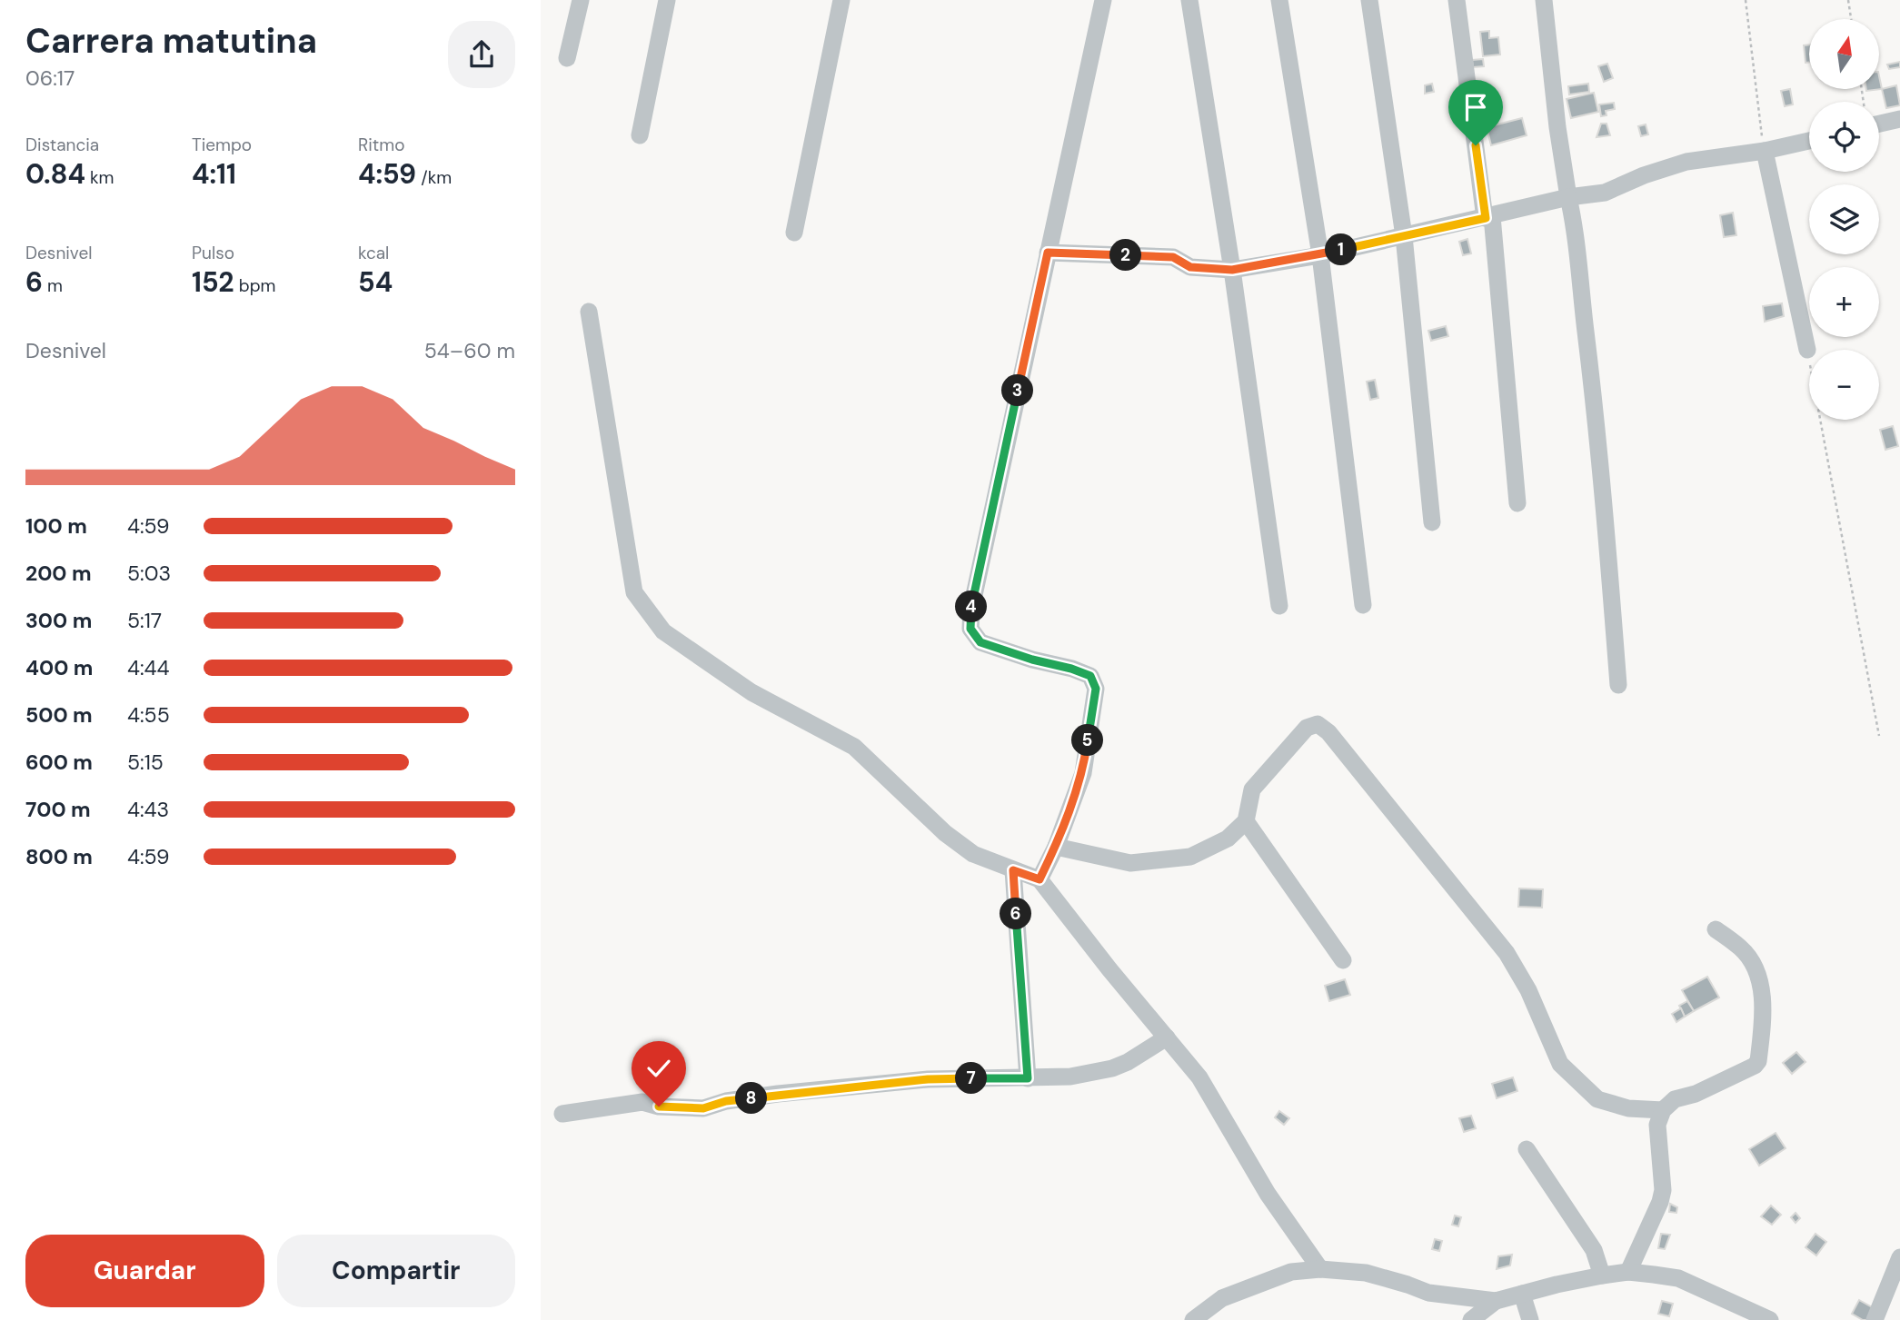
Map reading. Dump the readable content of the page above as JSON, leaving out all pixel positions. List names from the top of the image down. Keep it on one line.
{"north":"top","page":{"heading":["Carrera matutina","06:17"],"map_buttons":["+","−"],"stats":[["Distancia","0.84 km"],["Tiempo","4:11"],["Ritmo","4:59 /km"],["Desnivel","6 m"],["Pulso","152 bpm"],["kcal","54"]],"pins":["1","2","3","4","5","6","7","8"],"chart":["Desnivel","54–60 m"],"list":[{"name":"100 m","note":"4:59"},{"name":"200 m","note":"5:03"},{"name":"300 m","note":"5:17"},{"name":"400 m","note":"4:44"},{"name":"500 m","note":"4:55"},{"name":"600 m","note":"5:15"},{"name":"700 m","note":"4:43"},{"name":"800 m","note":"4:59"}],"buttons":["Guardar","Compartir"]}}
